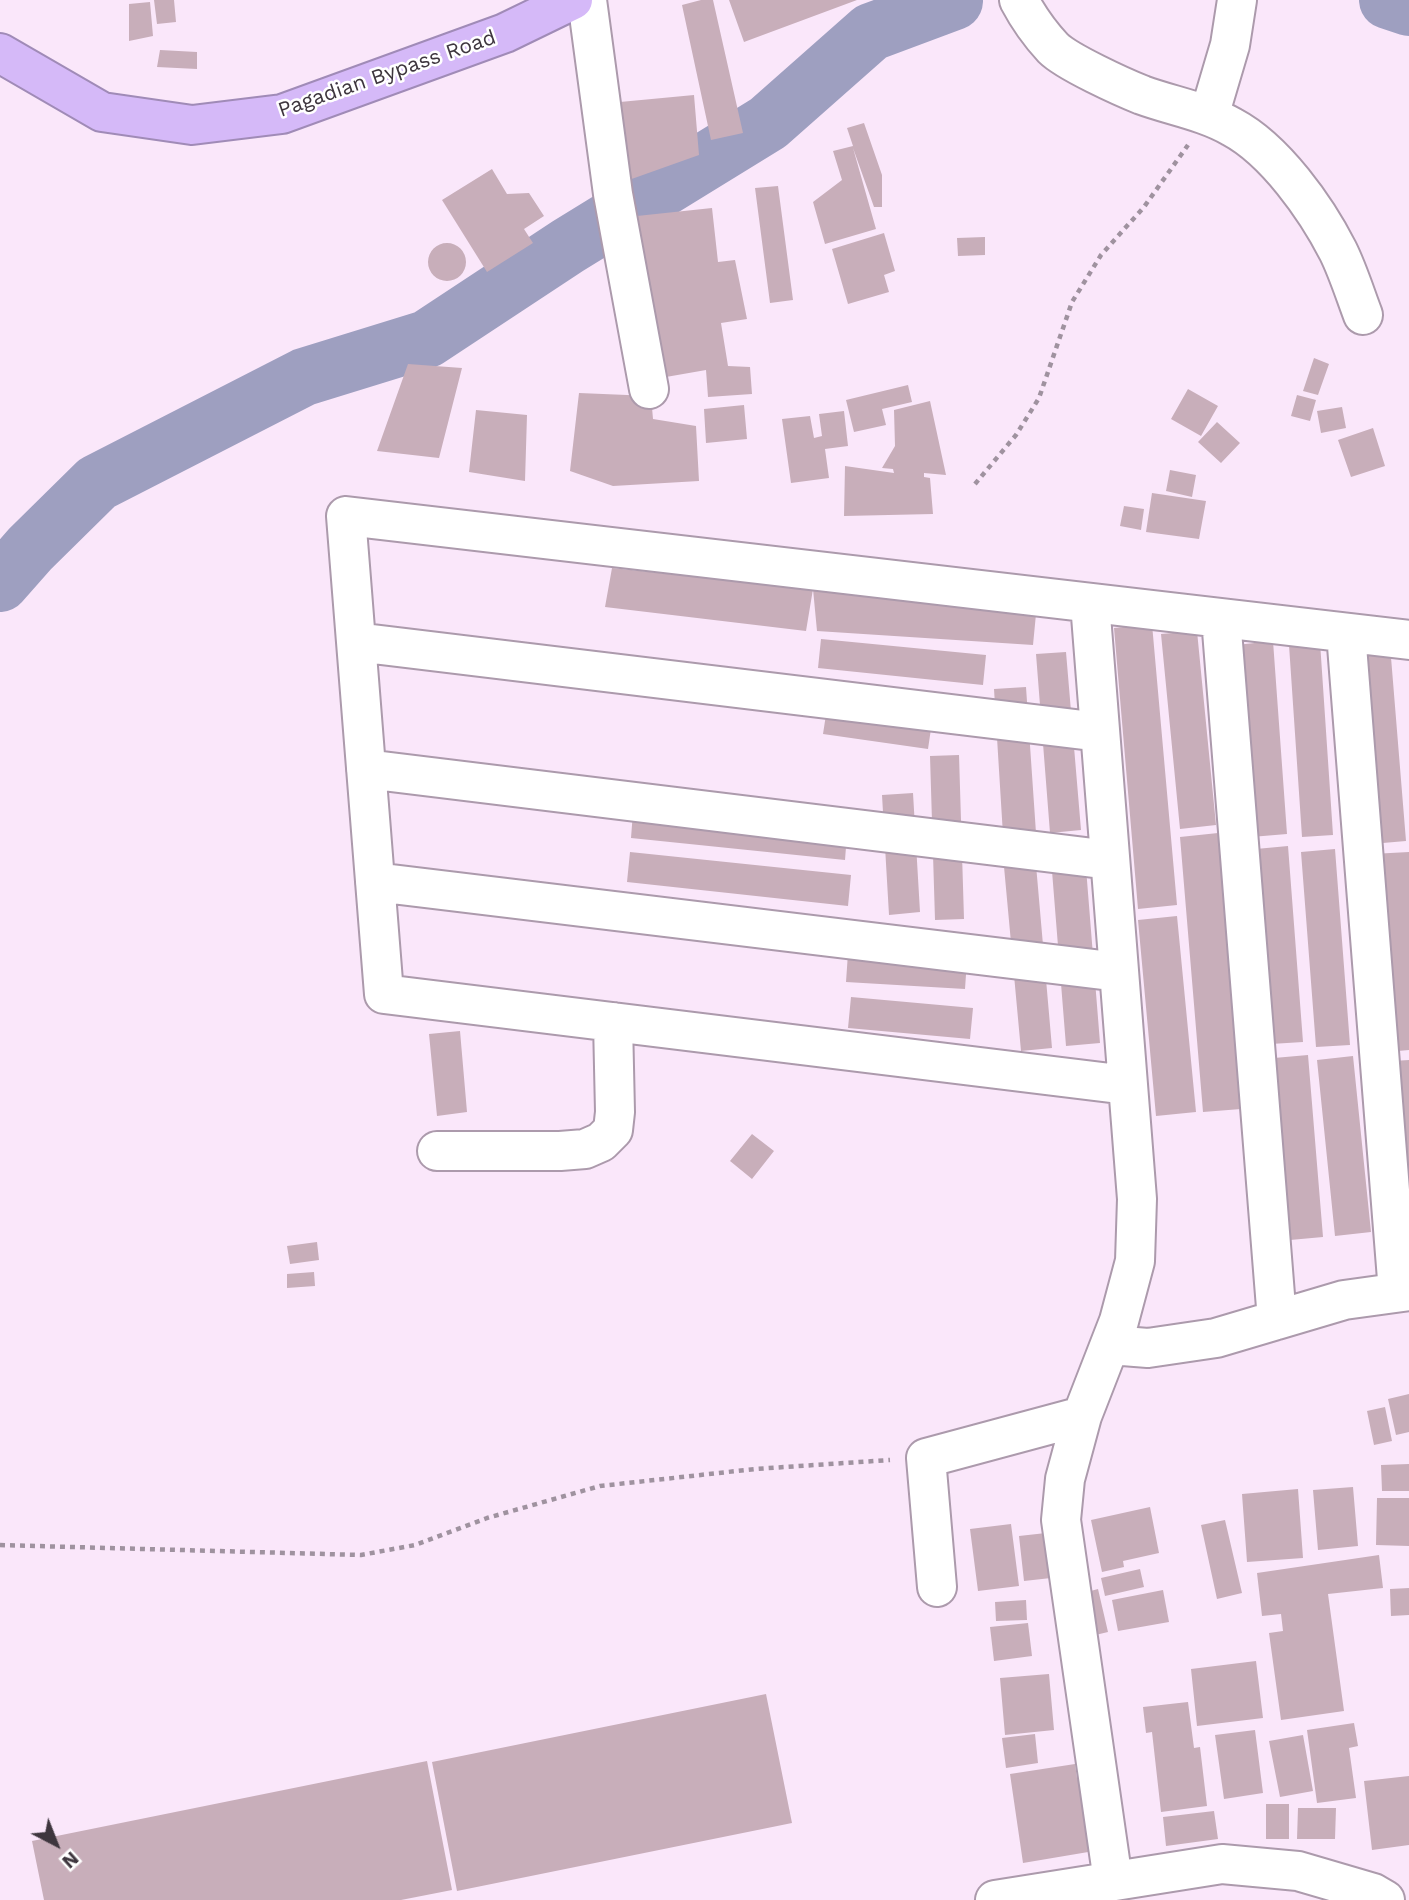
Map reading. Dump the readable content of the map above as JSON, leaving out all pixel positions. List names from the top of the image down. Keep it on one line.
{"streets":{"highway":["Pagadian Bypass Road"]},"north":"bottom right"}
